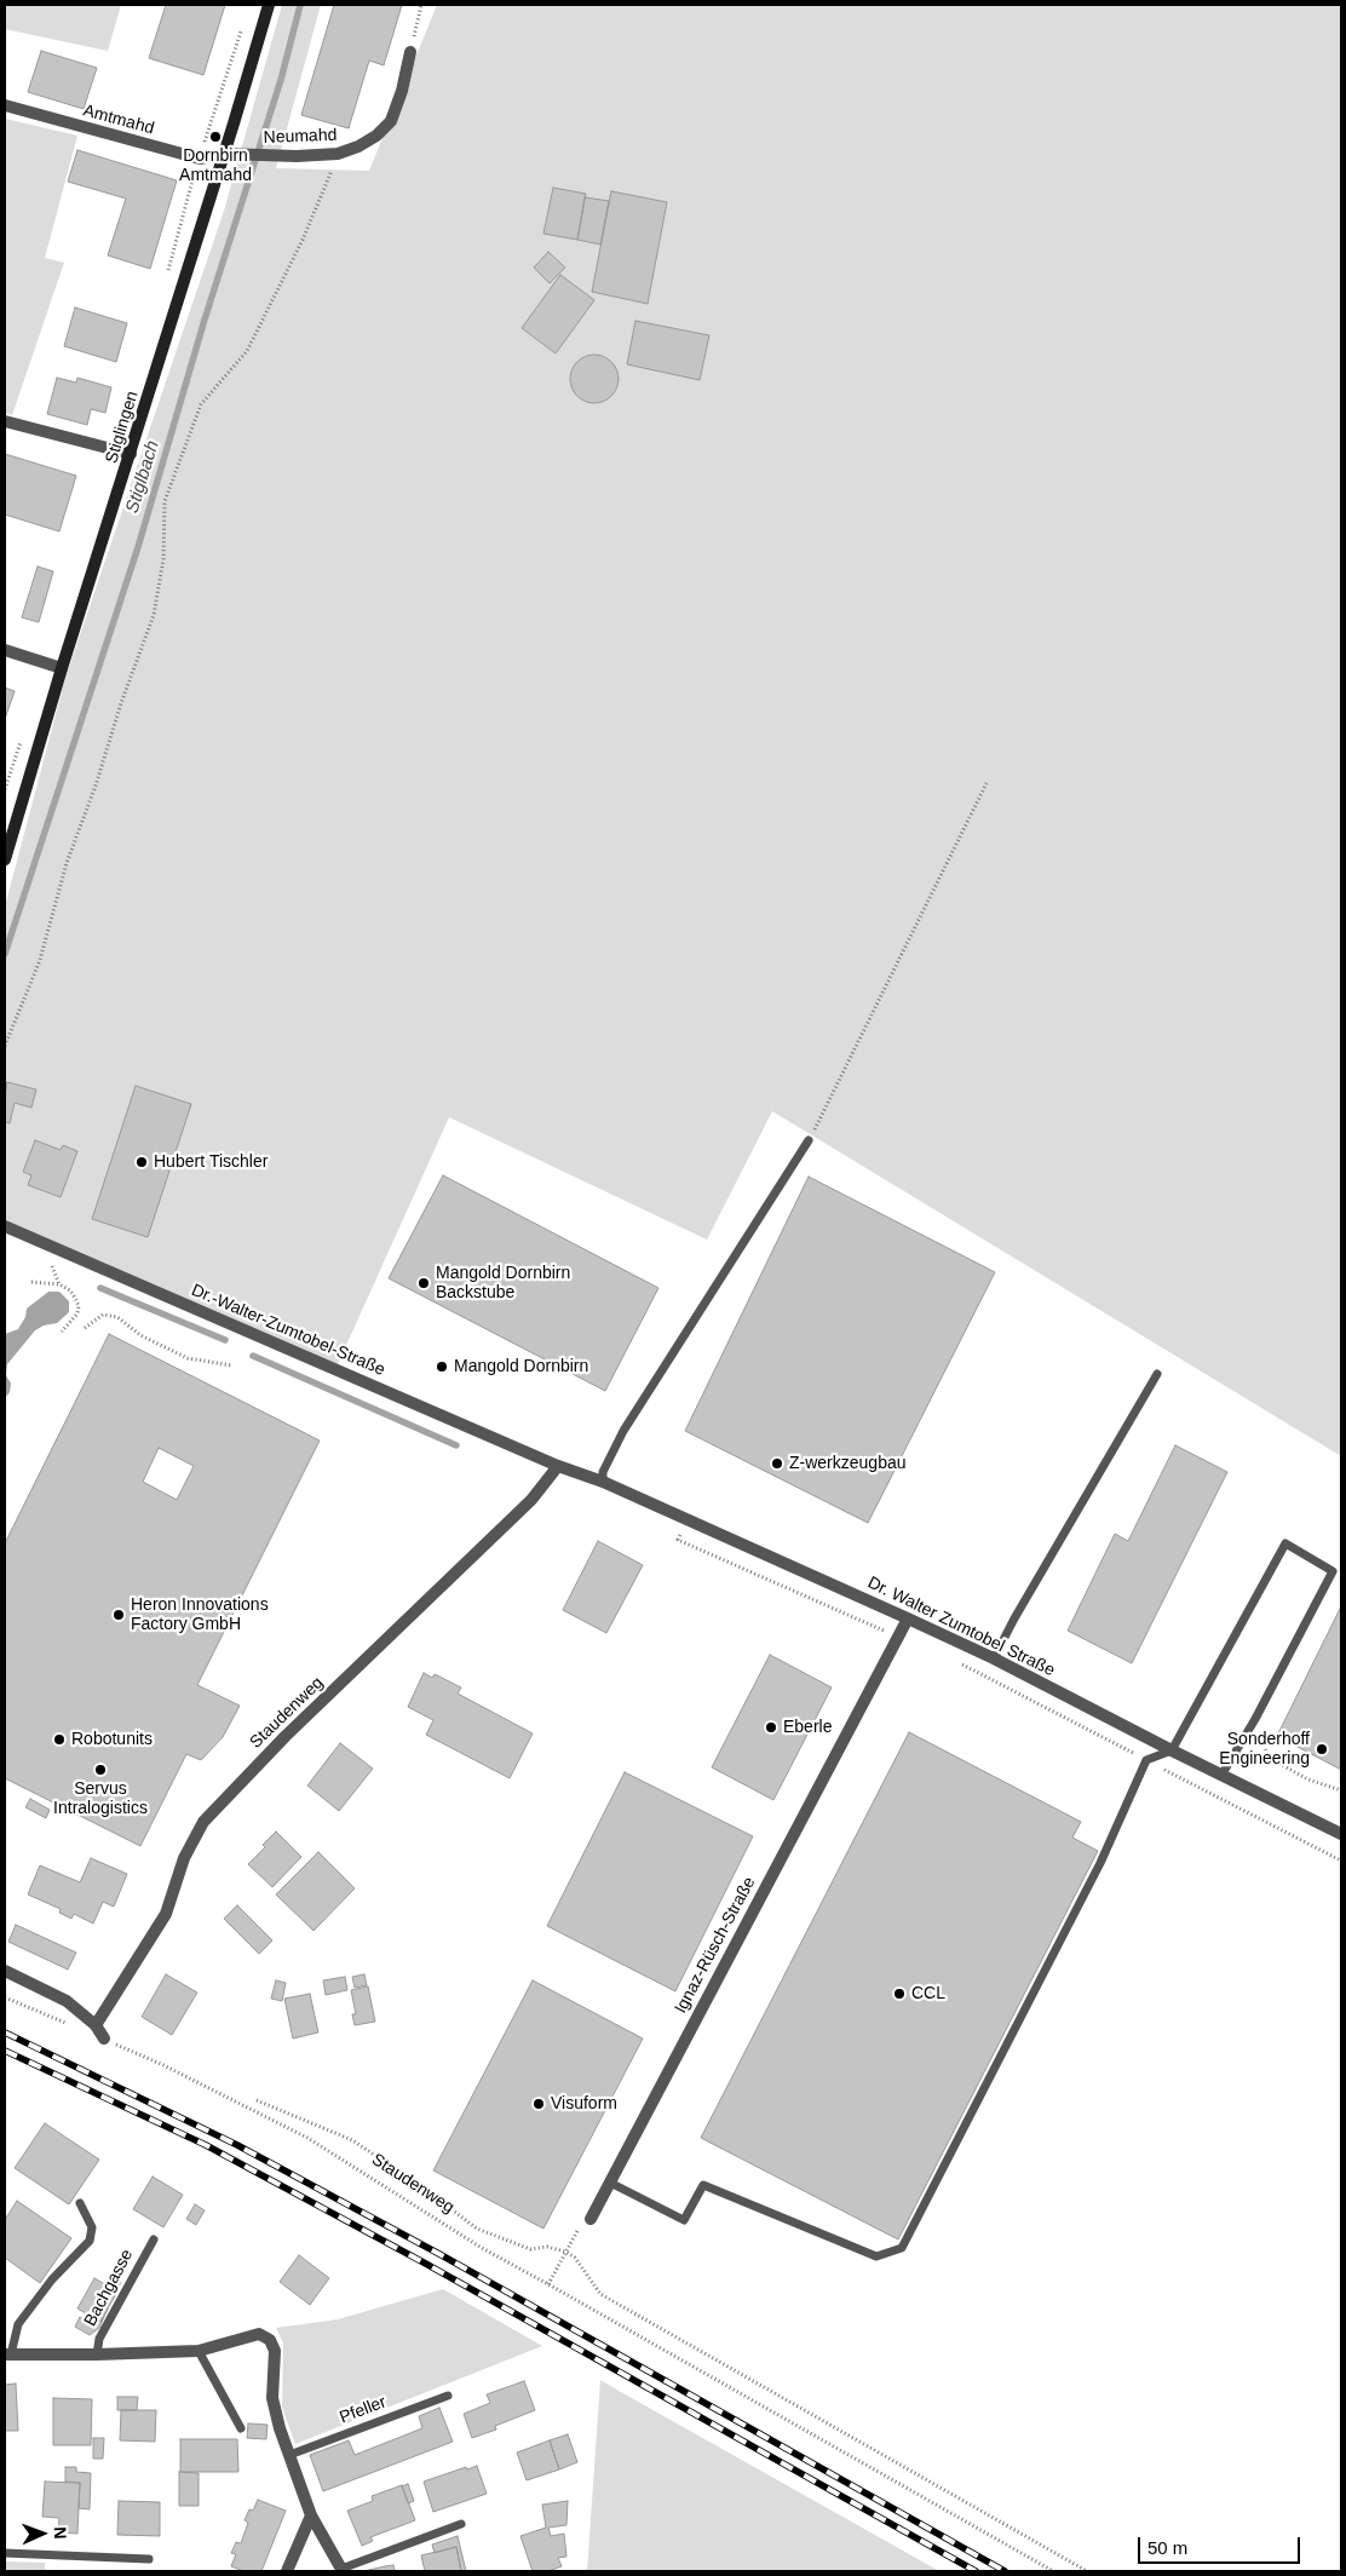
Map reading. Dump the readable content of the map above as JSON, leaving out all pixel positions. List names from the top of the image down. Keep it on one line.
{"streets":{"main road":["Stiglingen"],"street":["Amtmahd","Neumahd","Dr.-Walter-Zumtobel-Straße","Dr. Walter Zumtobel Straße","Staudenweg","Ignaz-Rüsch-Straße"],"lane":["Bachgasse","Pfeller"]},"crossings":[["Amtmahd","Neumahd"],["Amtmahd","Stiglingen"],["Neumahd","Stiglingen"],["Dr.-Walter-Zumtobel-Straße","Dr. Walter Zumtobel Straße"],["Dr.-Walter-Zumtobel-Straße","Staudenweg"],["Dr. Walter Zumtobel Straße","Staudenweg"],["Dr. Walter Zumtobel Straße","Ignaz-Rüsch-Straße"]],"water":["Stiglbach"],"places":["Dornbirn Amtmahd","Hubert Tischler","Mangold Dornbirn Backstube","Mangold Dornbirn","Z-werkzeugbau","Heron Innovations Factory GmbH","Eberle","Robotunits","Sonderhoff Engineering","Servus Intralogistics","CCL","Visuform"],"scale_bar":"50 m","north":"right"}
